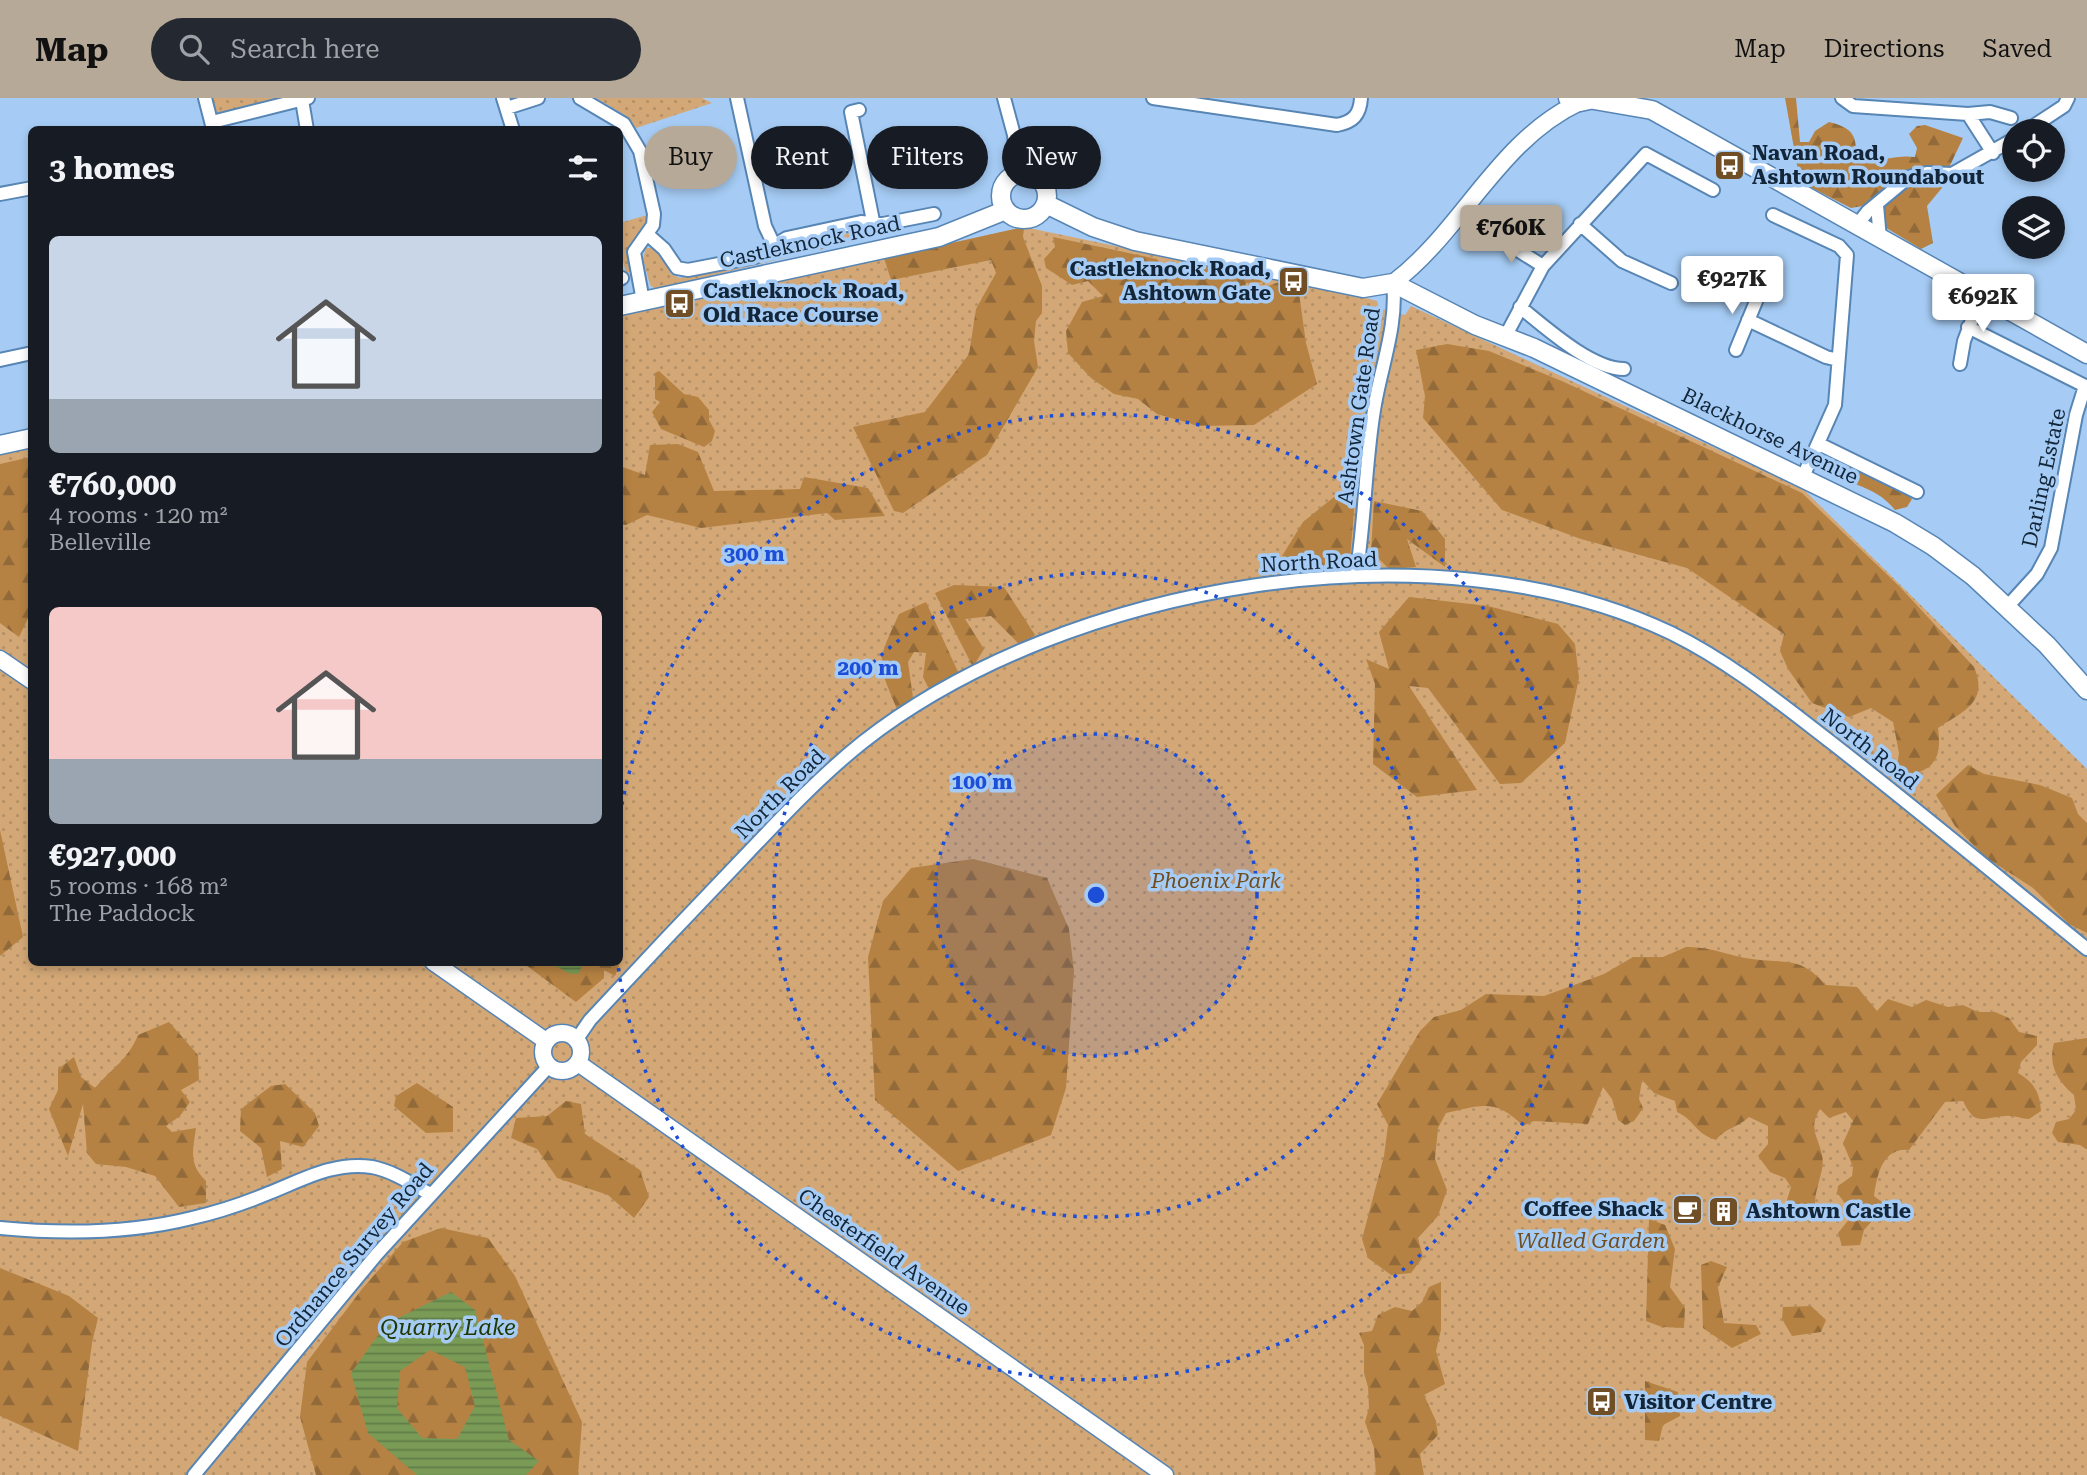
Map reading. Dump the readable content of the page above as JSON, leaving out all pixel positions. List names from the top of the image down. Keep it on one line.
{"streets":{"main road":["Castleknock Road","Blackhorse Avenue"],"street":["Ashtown Gate Road","Darling Estate","North Road","Chesterfield Avenue","Ordnance Survey Road"]},"crossings":[["Ashtown Gate Road","Blackhorse Avenue"],["Ashtown Gate Road","North Road"],["Blackhorse Avenue","Darling Estate"],["North Road","Chesterfield Avenue"],["North Road","Ordnance Survey Road"],["Chesterfield Avenue","Ordnance Survey Road"]],"water":["Quarry Lake"],"parks":["Phoenix Park","Walled Garden"],"places":{"bus stop":["Navan Road, Ashtown Roundabout","Castleknock Road, Ashtown Gate","Castleknock Road, Old Race Course","Visitor Centre"],"cafe":["Coffee Shack"],"building":["Ashtown Castle"]},"page":{"header":"Map","search":"Search here","nav":["Map","Directions","Saved"],"chip":["Buy","Rent","Filters","New"],"heading":"3 homes","price":["€760K","€927K","€692K"],"list":[{"name":"€760,000","note":"4 rooms · 120 m² · Belleville"},{"name":"€927,000","note":"5 rooms · 168 m² · The Paddock"}]},"rings":["300 m","200 m","100 m"]}
